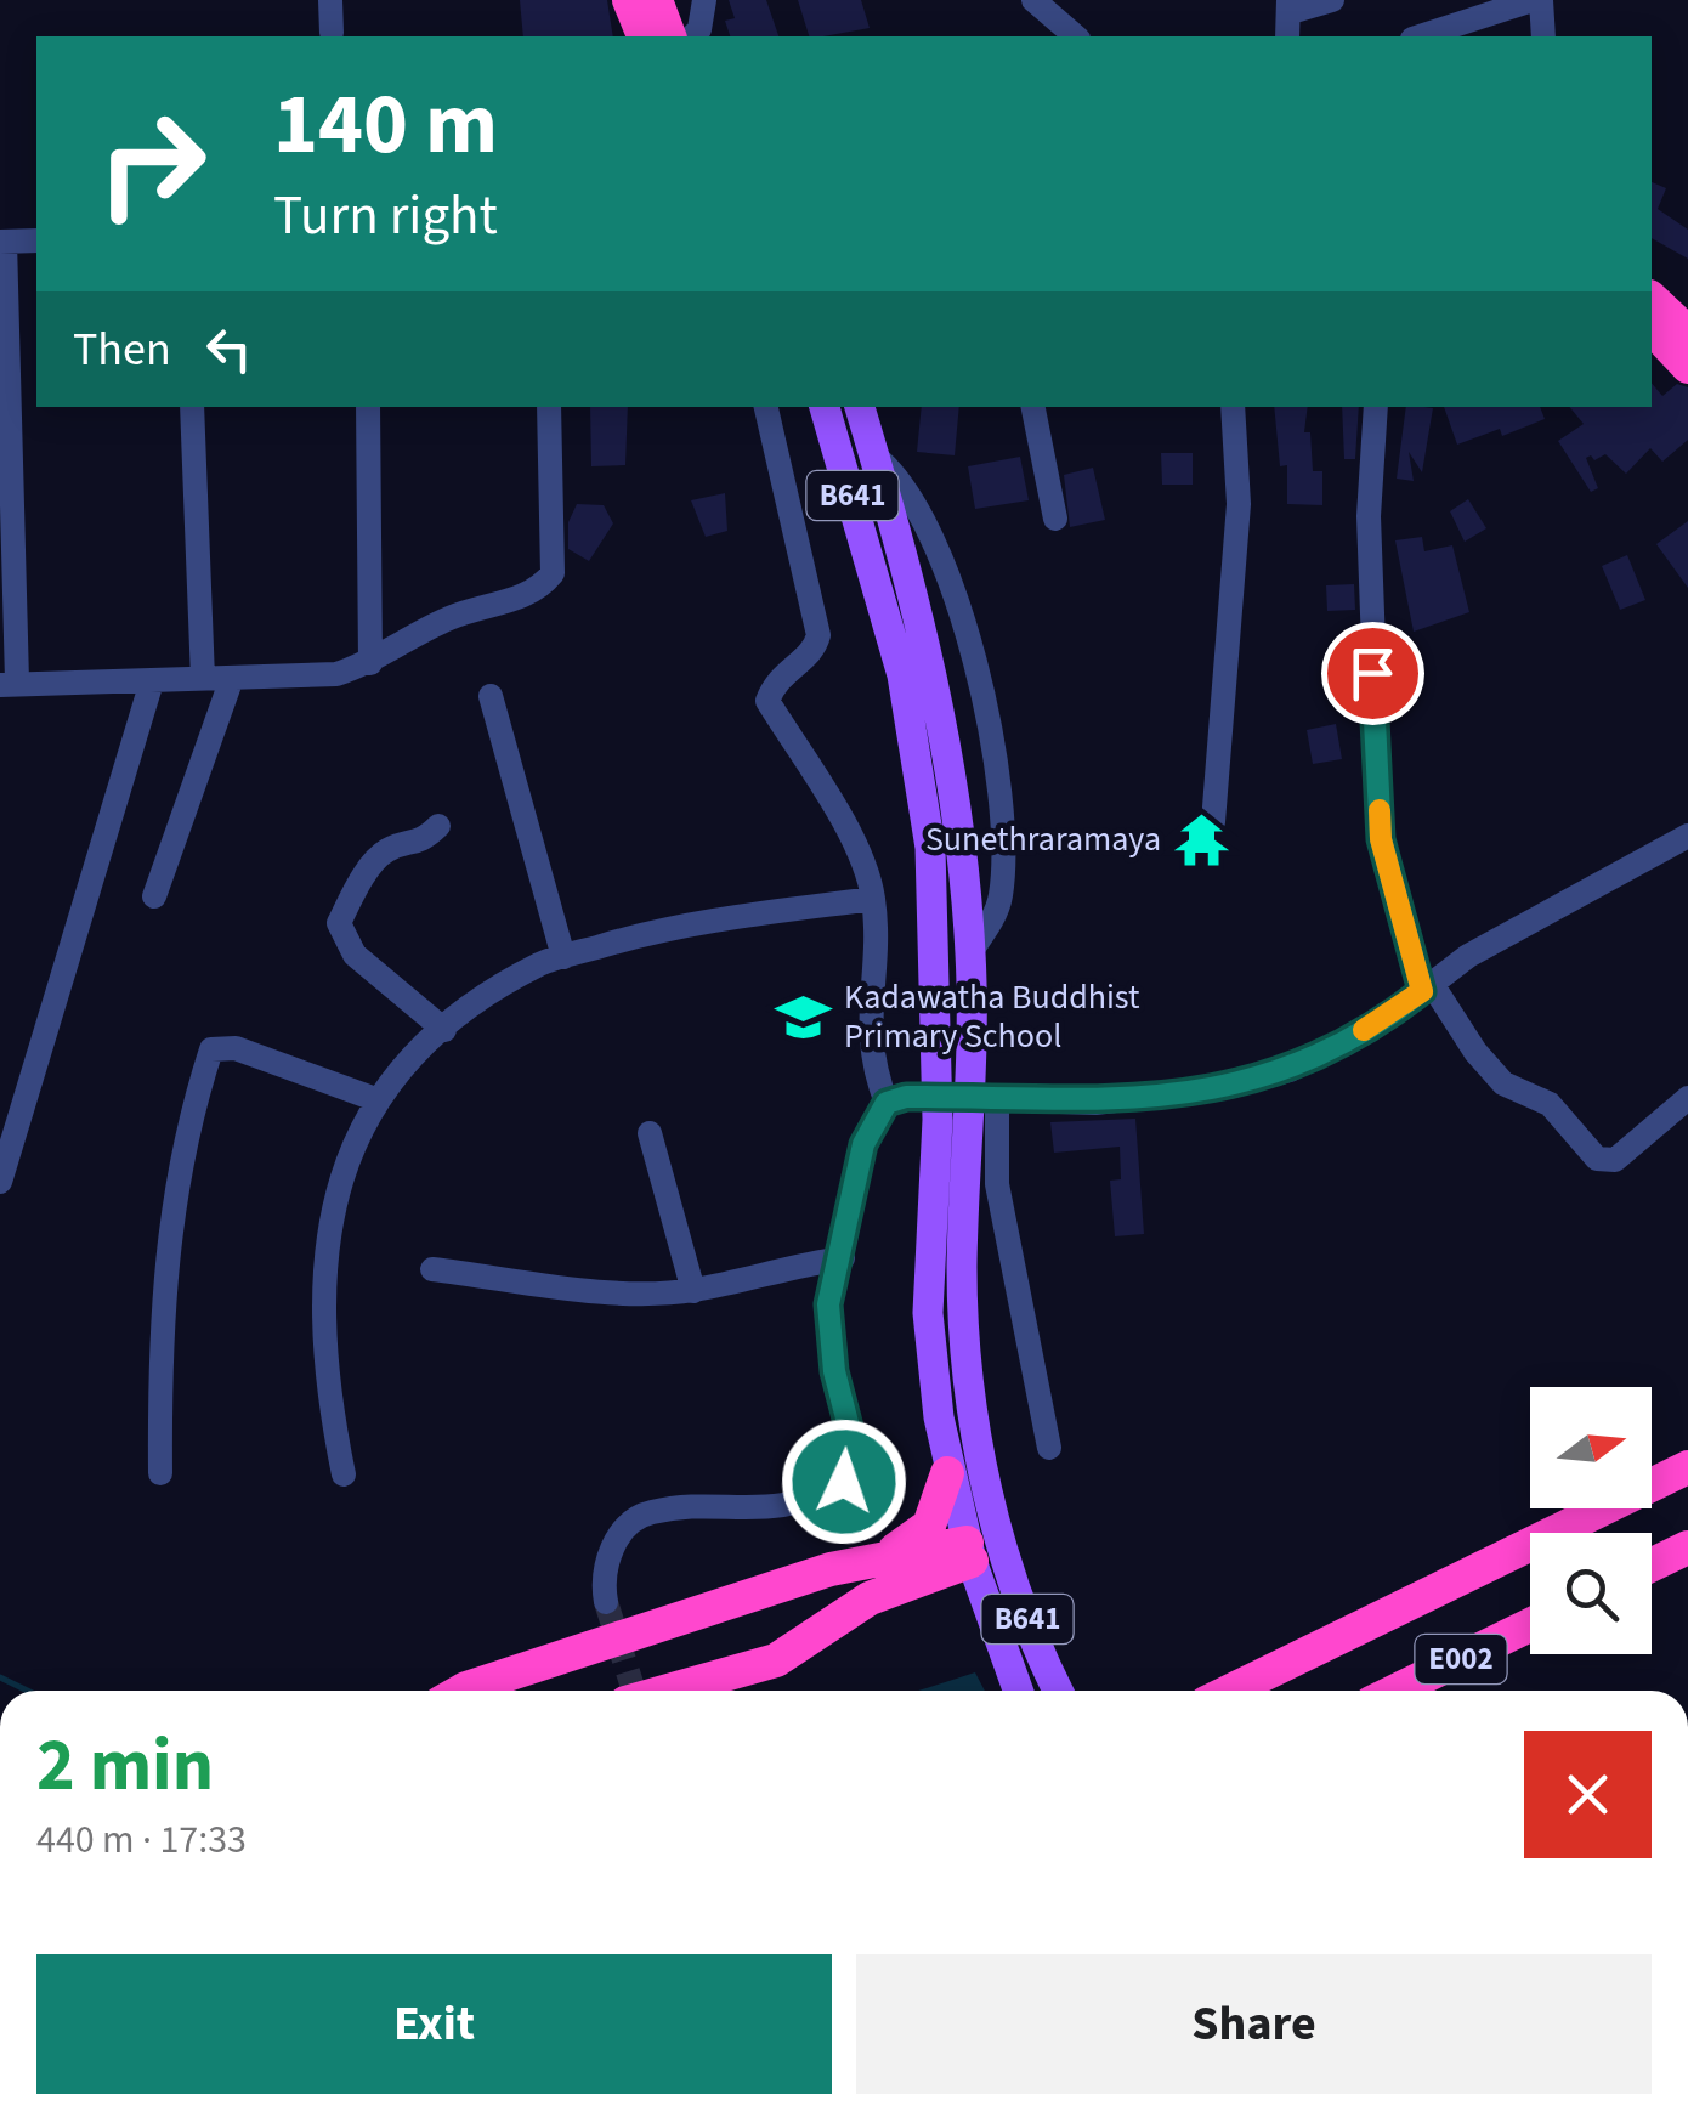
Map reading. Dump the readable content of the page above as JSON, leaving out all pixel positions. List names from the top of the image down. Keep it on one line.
{"streets":{"highway":["E002"],"main road":["B641"]},"places":{"temple":["Sunethraramaya"],"school or university":["Kadawatha Buddhist Primary School"]},"north":"right","page":{"turn":["140 m","Turn right"],"then":"Then","heading":["2 min","440 m · 17:33"],"buttons":["Exit","Share"]}}
